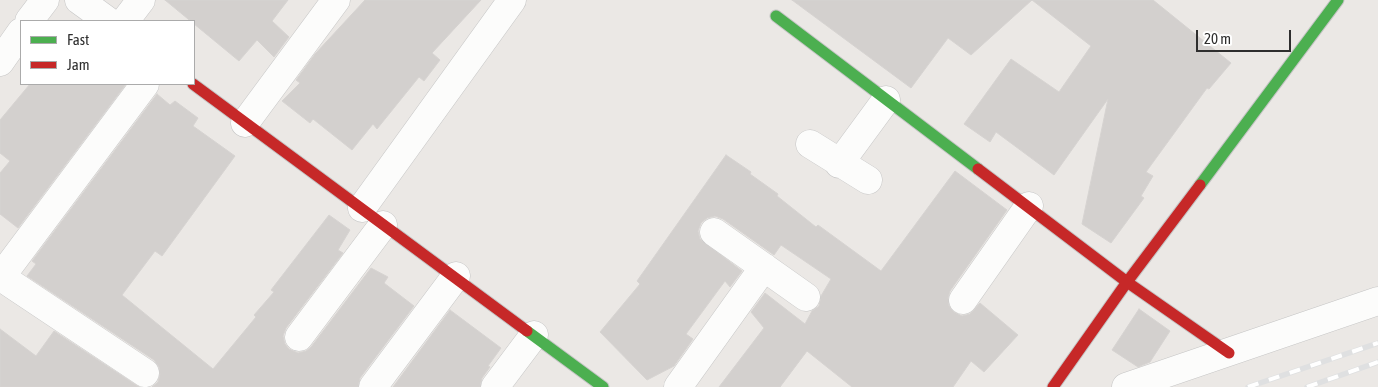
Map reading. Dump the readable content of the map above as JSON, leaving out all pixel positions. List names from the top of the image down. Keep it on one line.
{"legend":["Fast","Jam"],"scale_bar":"20 m"}
